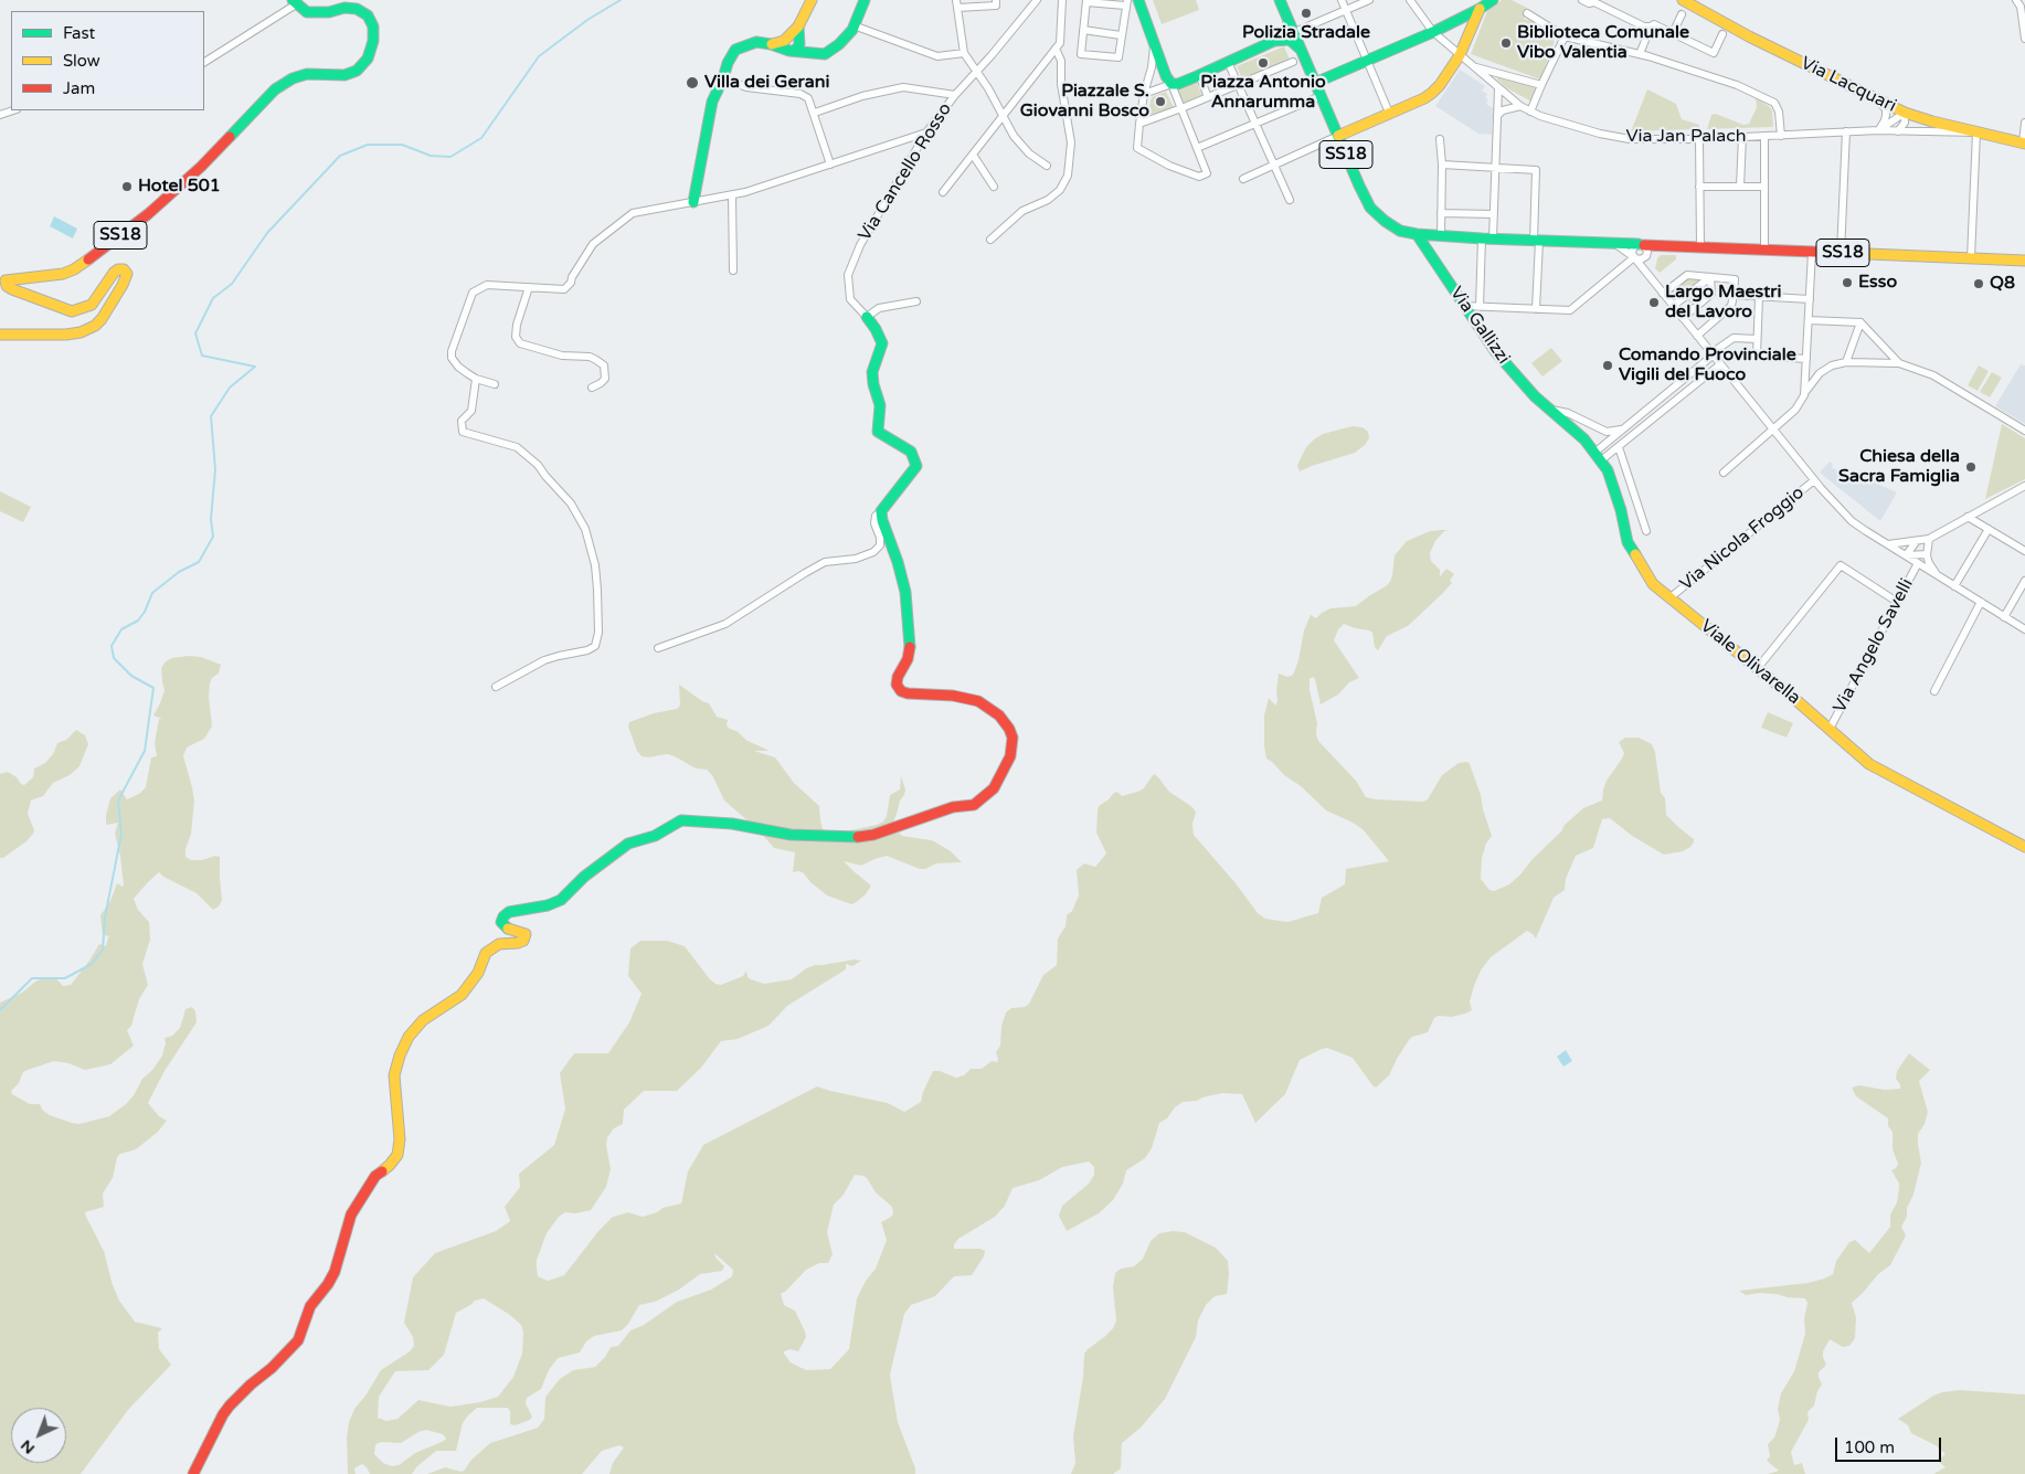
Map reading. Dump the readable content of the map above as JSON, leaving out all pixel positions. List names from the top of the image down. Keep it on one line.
{"streets":{"street":["Via Lacquari","Via Jan Palach","SS18","Via Cancello Rosso","Via Gallizzi","Via Nicola Froggio","Via Angelo Savelli","Viale Olivarella"]},"crossings":[["Via Lacquari","Via Jan Palach"],["SS18","Via Gallizzi"],["Via Gallizzi","Viale Olivarella"],["Via Nicola Froggio","Viale Olivarella"],["Via Angelo Savelli","Viale Olivarella"]],"places":["Polizia Stradale","Biblioteca Comunale Vibo Valentia","Piazza Antonio Annarumma","Villa dei Gerani","Piazzale S. Giovanni Bosco","Hotel 501","Esso","Q8","Largo Maestri del Lavoro","Comando Provinciale Vigili del Fuoco","Chiesa della Sacra Famiglia"],"legend":["Fast","Slow","Jam"],"scale_bar":"100 m","north":"bottom left"}
